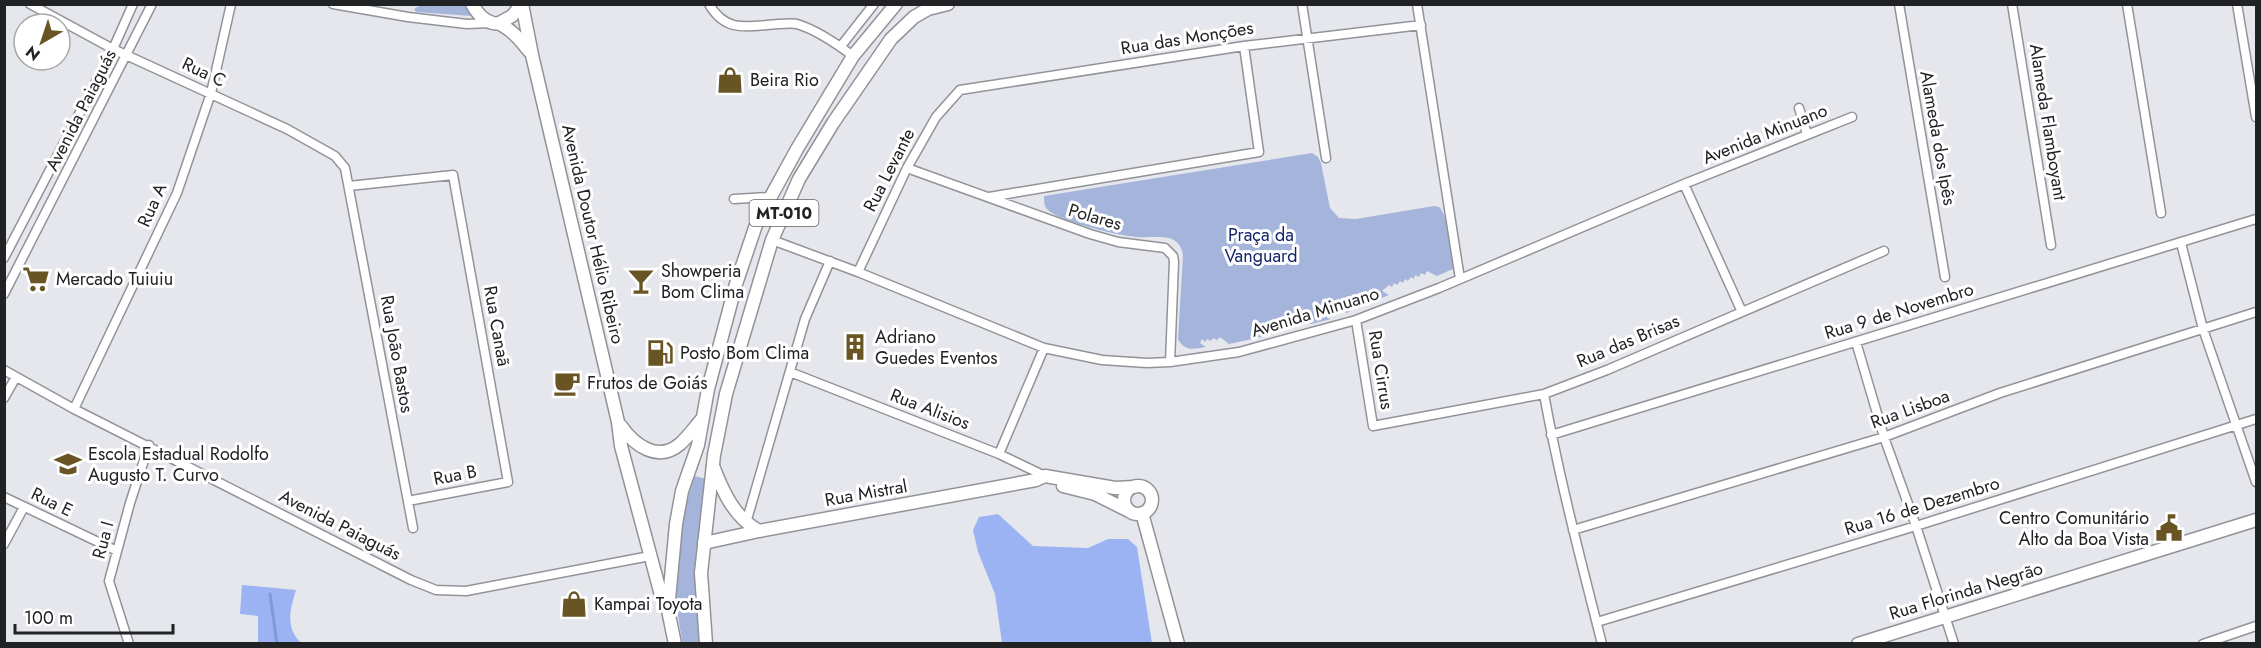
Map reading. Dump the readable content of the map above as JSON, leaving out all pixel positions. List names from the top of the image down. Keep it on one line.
{"streets":{"main road":["MT-010","Avenida Doutor Hélio Ribeiro","Rua Mistral","Rua Florinda Negrão"],"street":["Rua das Monções","Rua C","Avenida Paiaguás","Alameda Flamboyant","Avenida Minuano","Alameda dos Ipês","Rua Levante","Rua A","Polares","Rua 9 de Novembro","Rua Canaã","Rua das Brisas","Rua João Bastos","Rua Cirrus","Rua Alisios","Rua Lisboa","Rua B","Rua E","Rua 16 de Dezembro","Rua I"]},"crossings":[["Rua das Monções","Rua Levante"],["Rua C","Avenida Paiaguás"],["Rua C","Rua A"],["Rua C","Rua Canaã"],["Rua C","Rua João Bastos"],["Avenida Paiaguás","Rua A"],["Avenida Paiaguás","Avenida Doutor Hélio Ribeiro"],["Avenida Paiaguás","Rua I"],["Avenida Minuano","Rua Levante"],["Avenida Minuano","MT-010"],["Avenida Minuano","Polares"],["Avenida Minuano","Rua Cirrus"],["Rua Levante","Polares"],["MT-010","Rua Mistral"],["Rua Canaã","Rua João Bastos"],["Rua Canaã","Rua B"],["Rua das Brisas","Rua Cirrus"],["Rua João Bastos","Rua B"],["Rua Alisios","Rua Mistral"],["Rua E","Rua I"]],"parks":["Praça da Vanguard"],"places":{"shop":["Beira Rio","Kampai Toyota"],"supermarket":["Mercado Tuiuiu"],"bar":["Showperia Bom Clima"],"building":["Adriano Guedes Eventos"],"fuel station":["Posto Bom Clima"],"cafe":["Frutos de Goiás"],"school or university":["Escola Estadual Rodolfo Augusto T. Curvo"],"public building":["Centro Comunitário Alto da Boa Vista"]},"scale_bar":"100 m","north":"bottom left"}
